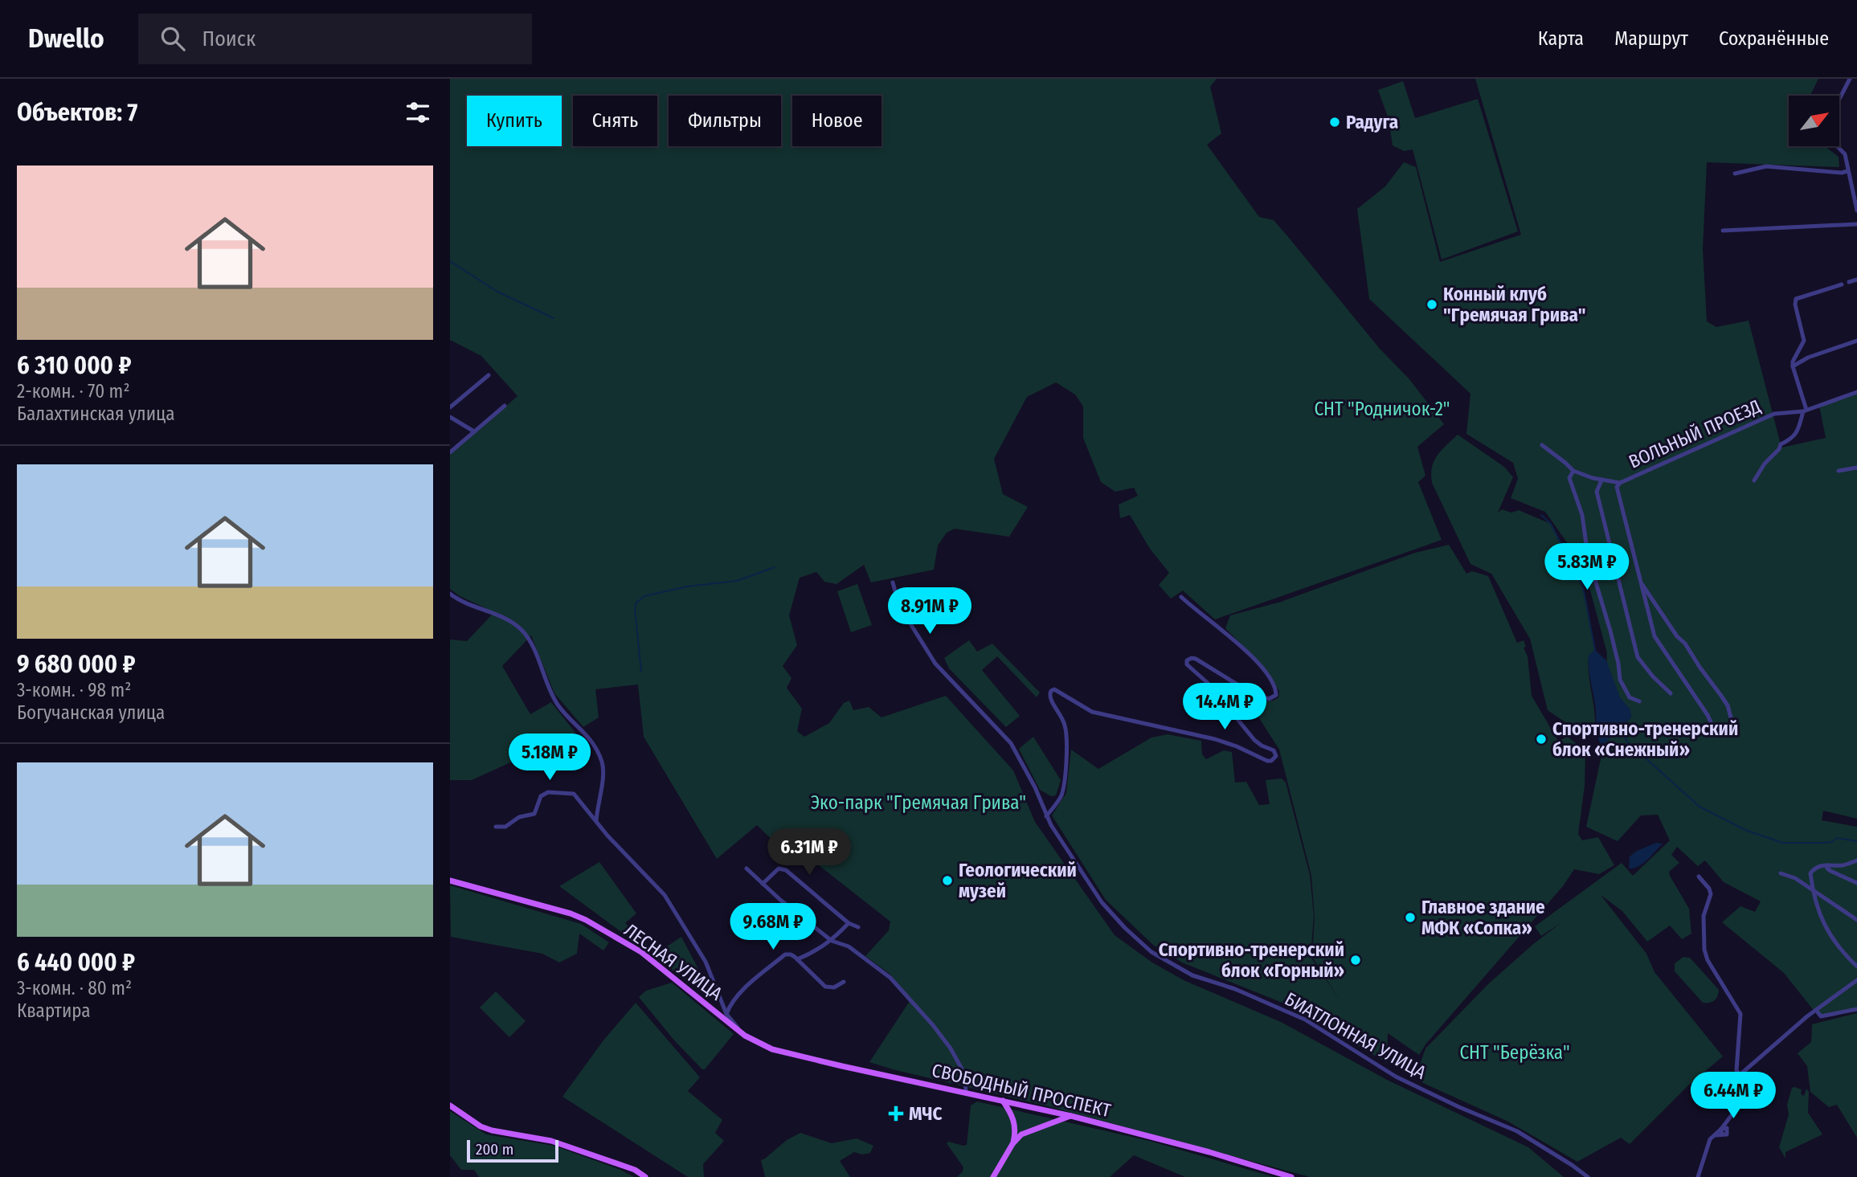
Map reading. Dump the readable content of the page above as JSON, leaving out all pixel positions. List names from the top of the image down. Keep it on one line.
{"streets":{"main road":["ЛЕСНАЯ УЛИЦА","СВОБОДНЫЙ ПРОСПЕКТ"],"street":["ВОЛЬНЫЙ ПРОЕЗД","БИАТЛОННАЯ УЛИЦА"]},"crossings":[["ЛЕСНАЯ УЛИЦА","СВОБОДНЫЙ ПРОСПЕКТ"]],"parks":["СНТ \"Родничок-2\"","Эко-парк \"Гремячая Грива\"","СНТ \"Берёзка\""],"places":{"other":["Радуга","Конный клуб \"Гремячая Грива\"","Спортивно-тренерский блок «Снежный»","Геологический музей","Главное здание МФК «Сопка»","Спортивно-тренерский блок «Горный»"],"health":["МЧС"]},"scale_bar":"200 m","north":"top right","page":{"header":"Dwello","search":"Поиск","nav":["Карта","Маршрут","Сохранённые"],"heading":"Объектов: 7","chip":["Купить","Снять","Фильтры","Новое"],"list":[{"name":"6 310 000 ₽","note":"2-комн. · 70 m² · Балахтинская улица"},{"name":"9 680 000 ₽","note":"3-комн. · 98 m² · Богучанская улица"},{"name":"6 440 000 ₽","note":"3-комн. · 80 m² · Квартира"}],"price":["5.83M ₽","8.91M ₽","14.4M ₽","5.18M ₽","6.31M ₽","9.68M ₽","6.44M ₽"],"scale":"200 m"}}
